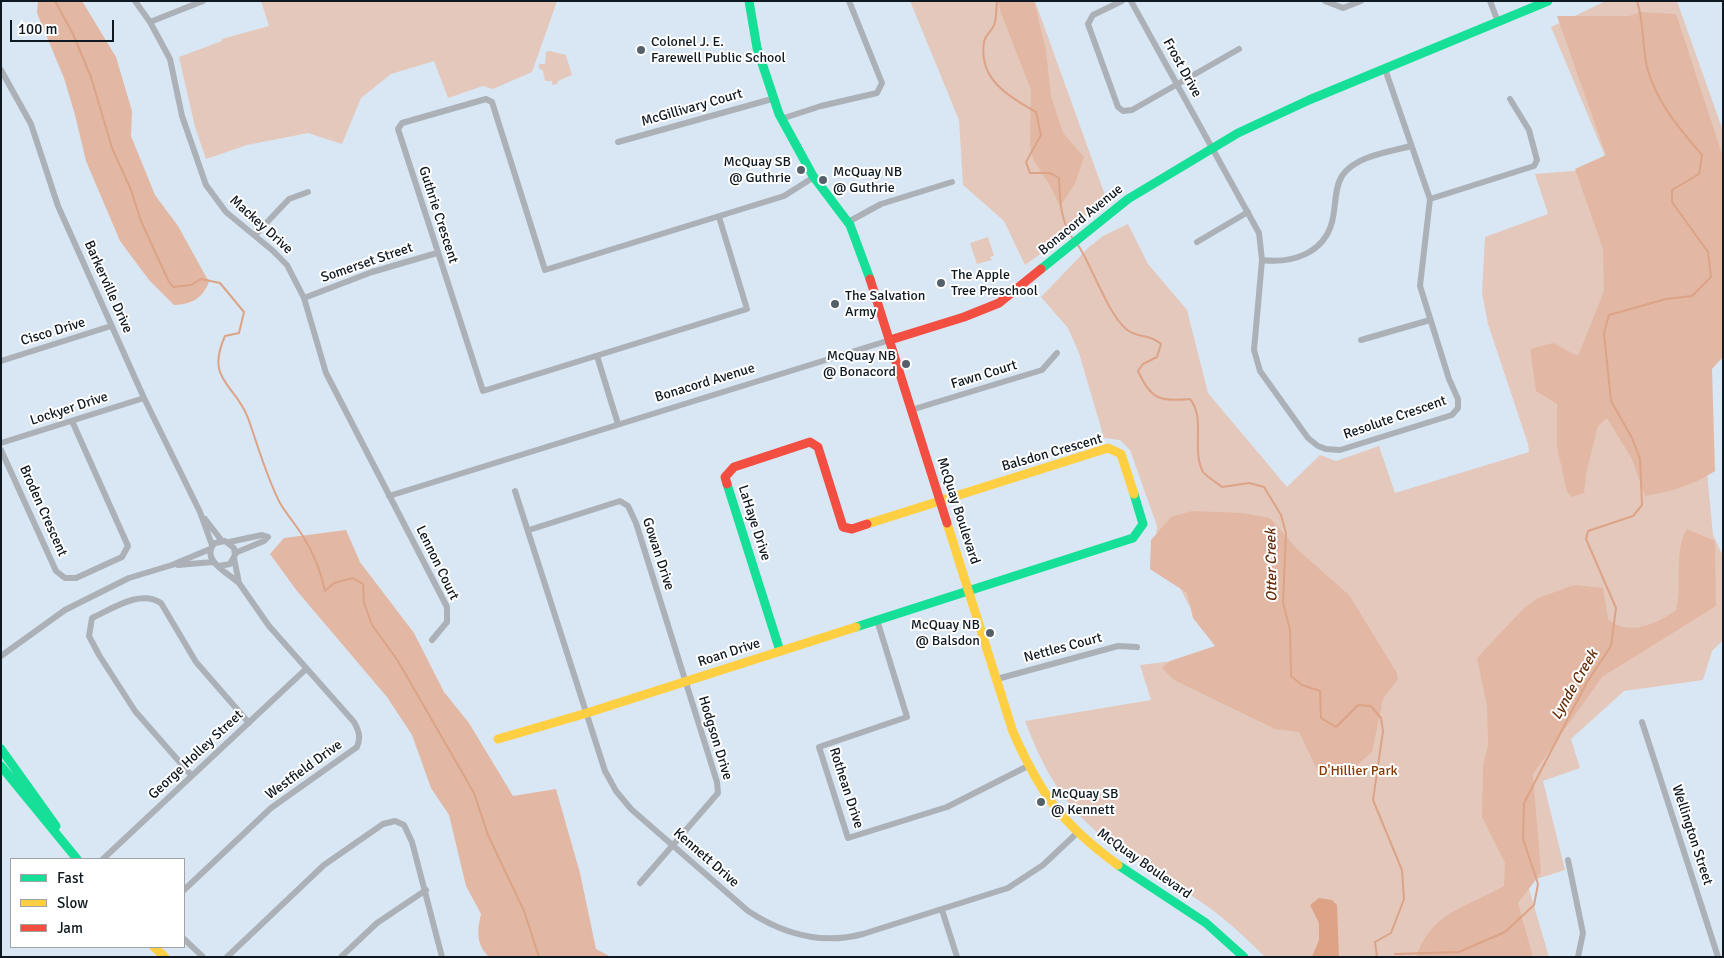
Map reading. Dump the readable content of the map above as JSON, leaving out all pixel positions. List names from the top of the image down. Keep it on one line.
{"streets":{"street":["Frost Drive","McGillivary Court","Guthrie Crescent","Bonacord Avenue","Mackey Drive","Somerset Street","Barkerville Drive","Cisco Drive","Fawn Court","Lockyer Drive","Resolute Crescent","Balsdon Crescent","Broden Crescent","McQuay Boulevard","LaHaye Drive","Gowan Drive","Lennon Court","Nettles Court","Roan Drive","Hodgson Drive","George Holley Street","Westfield Drive","Rothean Drive","Wellington Street","Kennett Drive"]},"crossings":[["Frost Drive","Bonacord Avenue"],["Frost Drive","Resolute Crescent"],["McGillivary Court","McQuay Boulevard"],["Guthrie Crescent","Somerset Street"],["Guthrie Crescent","McQuay Boulevard"],["Bonacord Avenue","Mackey Drive"],["Bonacord Avenue","Resolute Crescent"],["Bonacord Avenue","McQuay Boulevard"],["Bonacord Avenue","Lennon Court"],["Mackey Drive","Somerset Street"],["Mackey Drive","Lennon Court"],["Barkerville Drive","Cisco Drive"],["Barkerville Drive","Lockyer Drive"],["Barkerville Drive","Westfield Drive"],["Fawn Court","McQuay Boulevard"],["Lockyer Drive","Broden Crescent"],["Balsdon Crescent","McQuay Boulevard"],["Balsdon Crescent","LaHaye Drive"],["Balsdon Crescent","Roan Drive"],["McQuay Boulevard","LaHaye Drive"],["McQuay Boulevard","Nettles Court"],["McQuay Boulevard","Roan Drive"],["McQuay Boulevard","Rothean Drive"],["McQuay Boulevard","Kennett Drive"],["LaHaye Drive","Roan Drive"],["Gowan Drive","Roan Drive"],["Gowan Drive","Hodgson Drive"],["Gowan Drive","Kennett Drive"],["Roan Drive","Hodgson Drive"],["Roan Drive","Rothean Drive"],["Roan Drive","Kennett Drive"],["Hodgson Drive","Kennett Drive"],["George Holley Street","Westfield Drive"]],"water":["Otter Creek","Lynde Creek"],"parks":["D'Hillier Park"],"places":["Colonel J. E. Farewell Public School","McQuay SB @ Guthrie","McQuay NB @ Guthrie","The Apple Tree Preschool","The Salvation Army","McQuay NB @ Bonacord","McQuay NB @ Balsdon","McQuay SB @ Kennett"],"legend":["Fast","Slow","Jam"],"scale_bar":"100 m"}
